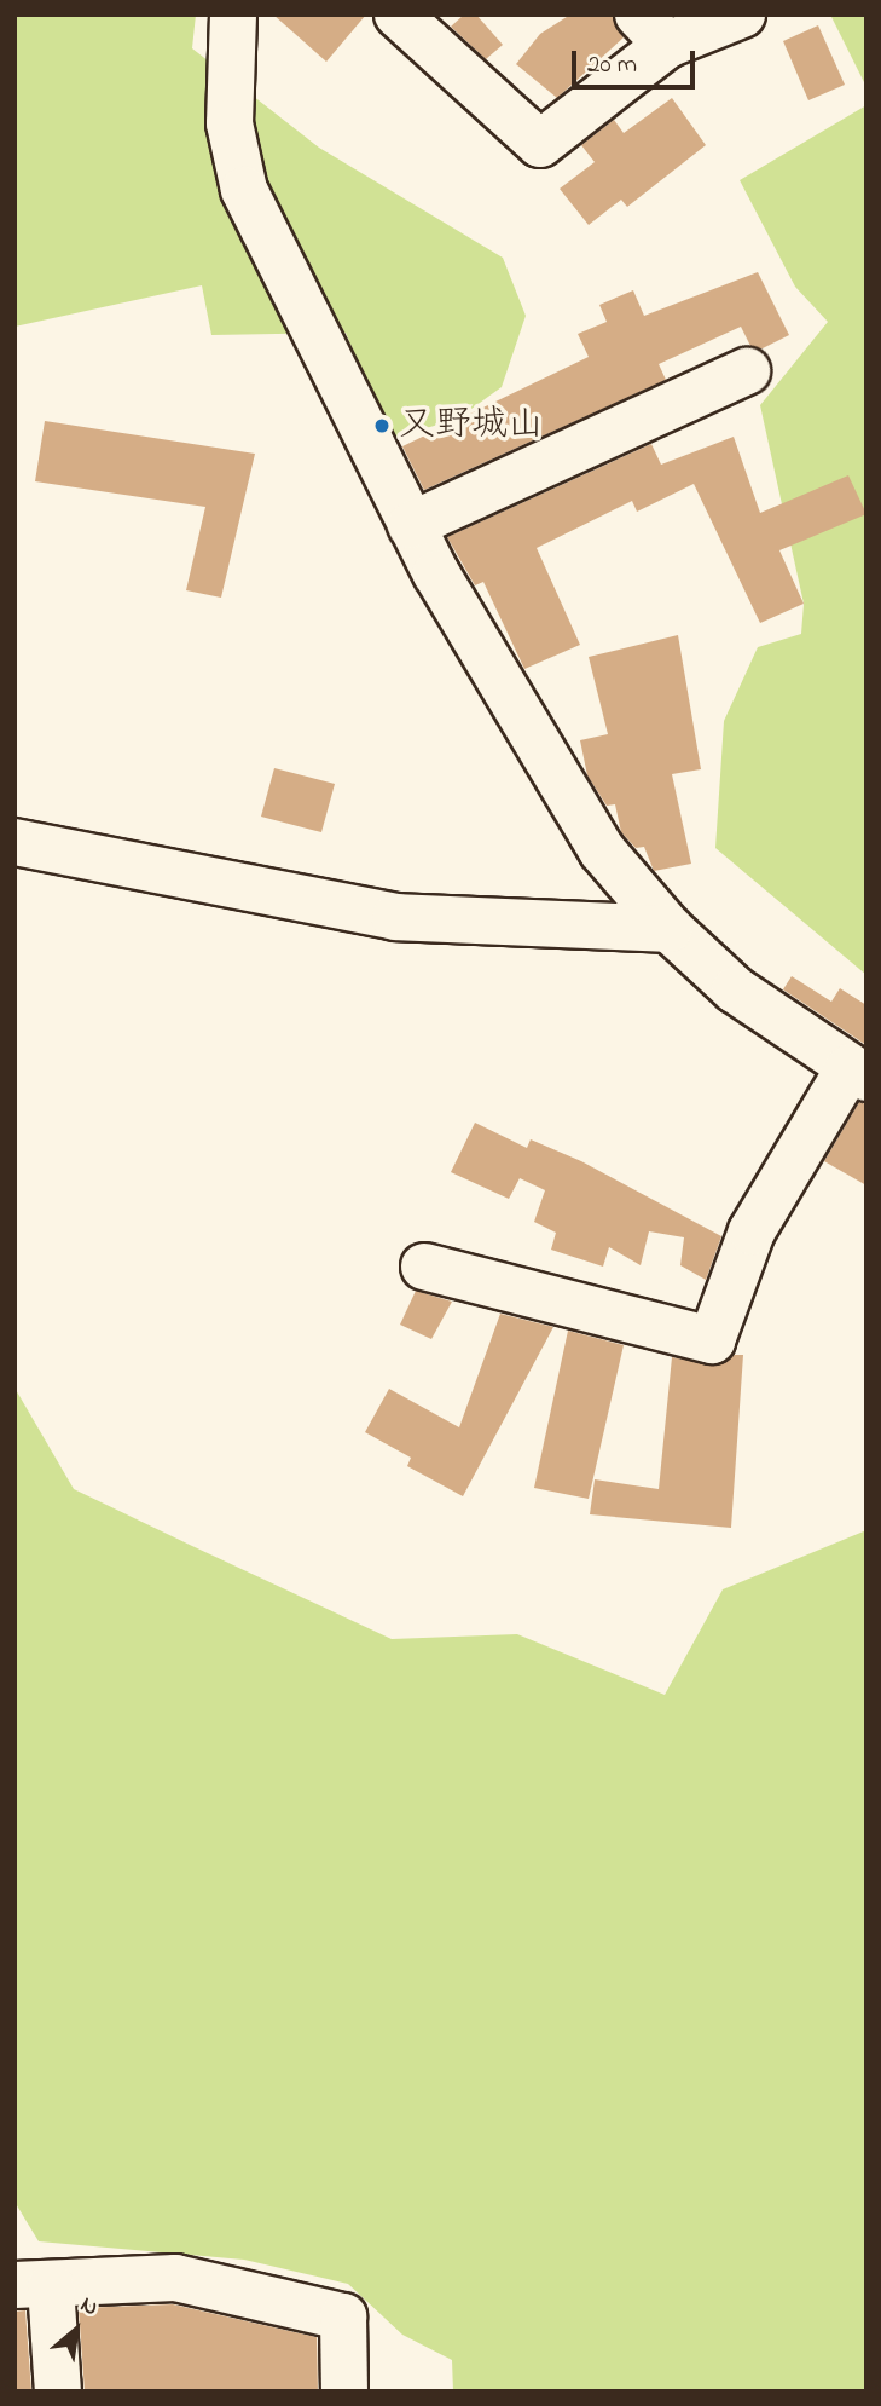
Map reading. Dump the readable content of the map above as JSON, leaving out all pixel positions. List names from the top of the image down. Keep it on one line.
{"places":["又野城山"],"scale_bar":"20 m","north":"top right"}
